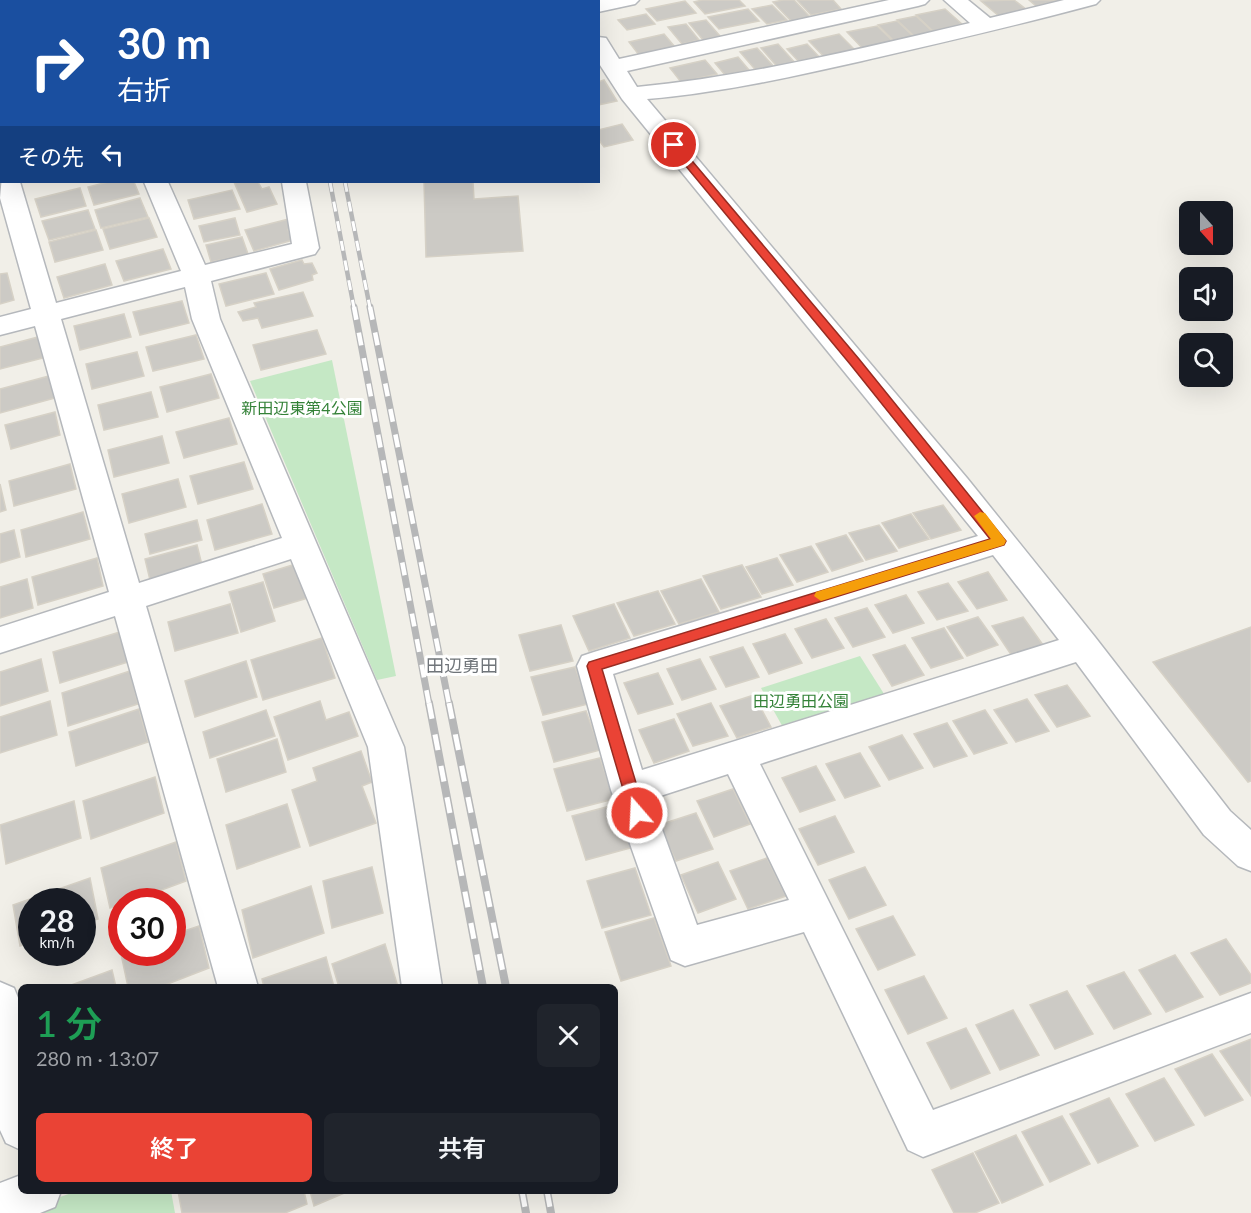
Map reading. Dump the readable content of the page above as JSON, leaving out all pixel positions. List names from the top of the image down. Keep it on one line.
{"districts":["田辺勇田"],"parks":["新田辺東第4公園","田辺勇田公園"],"north":"bottom","page":{"turn":["30 m","右折"],"then":"その先","speed":"28 km/h","limit":"30","heading":["1 分","280 m · 13:07"],"buttons":["終了","共有"]}}
